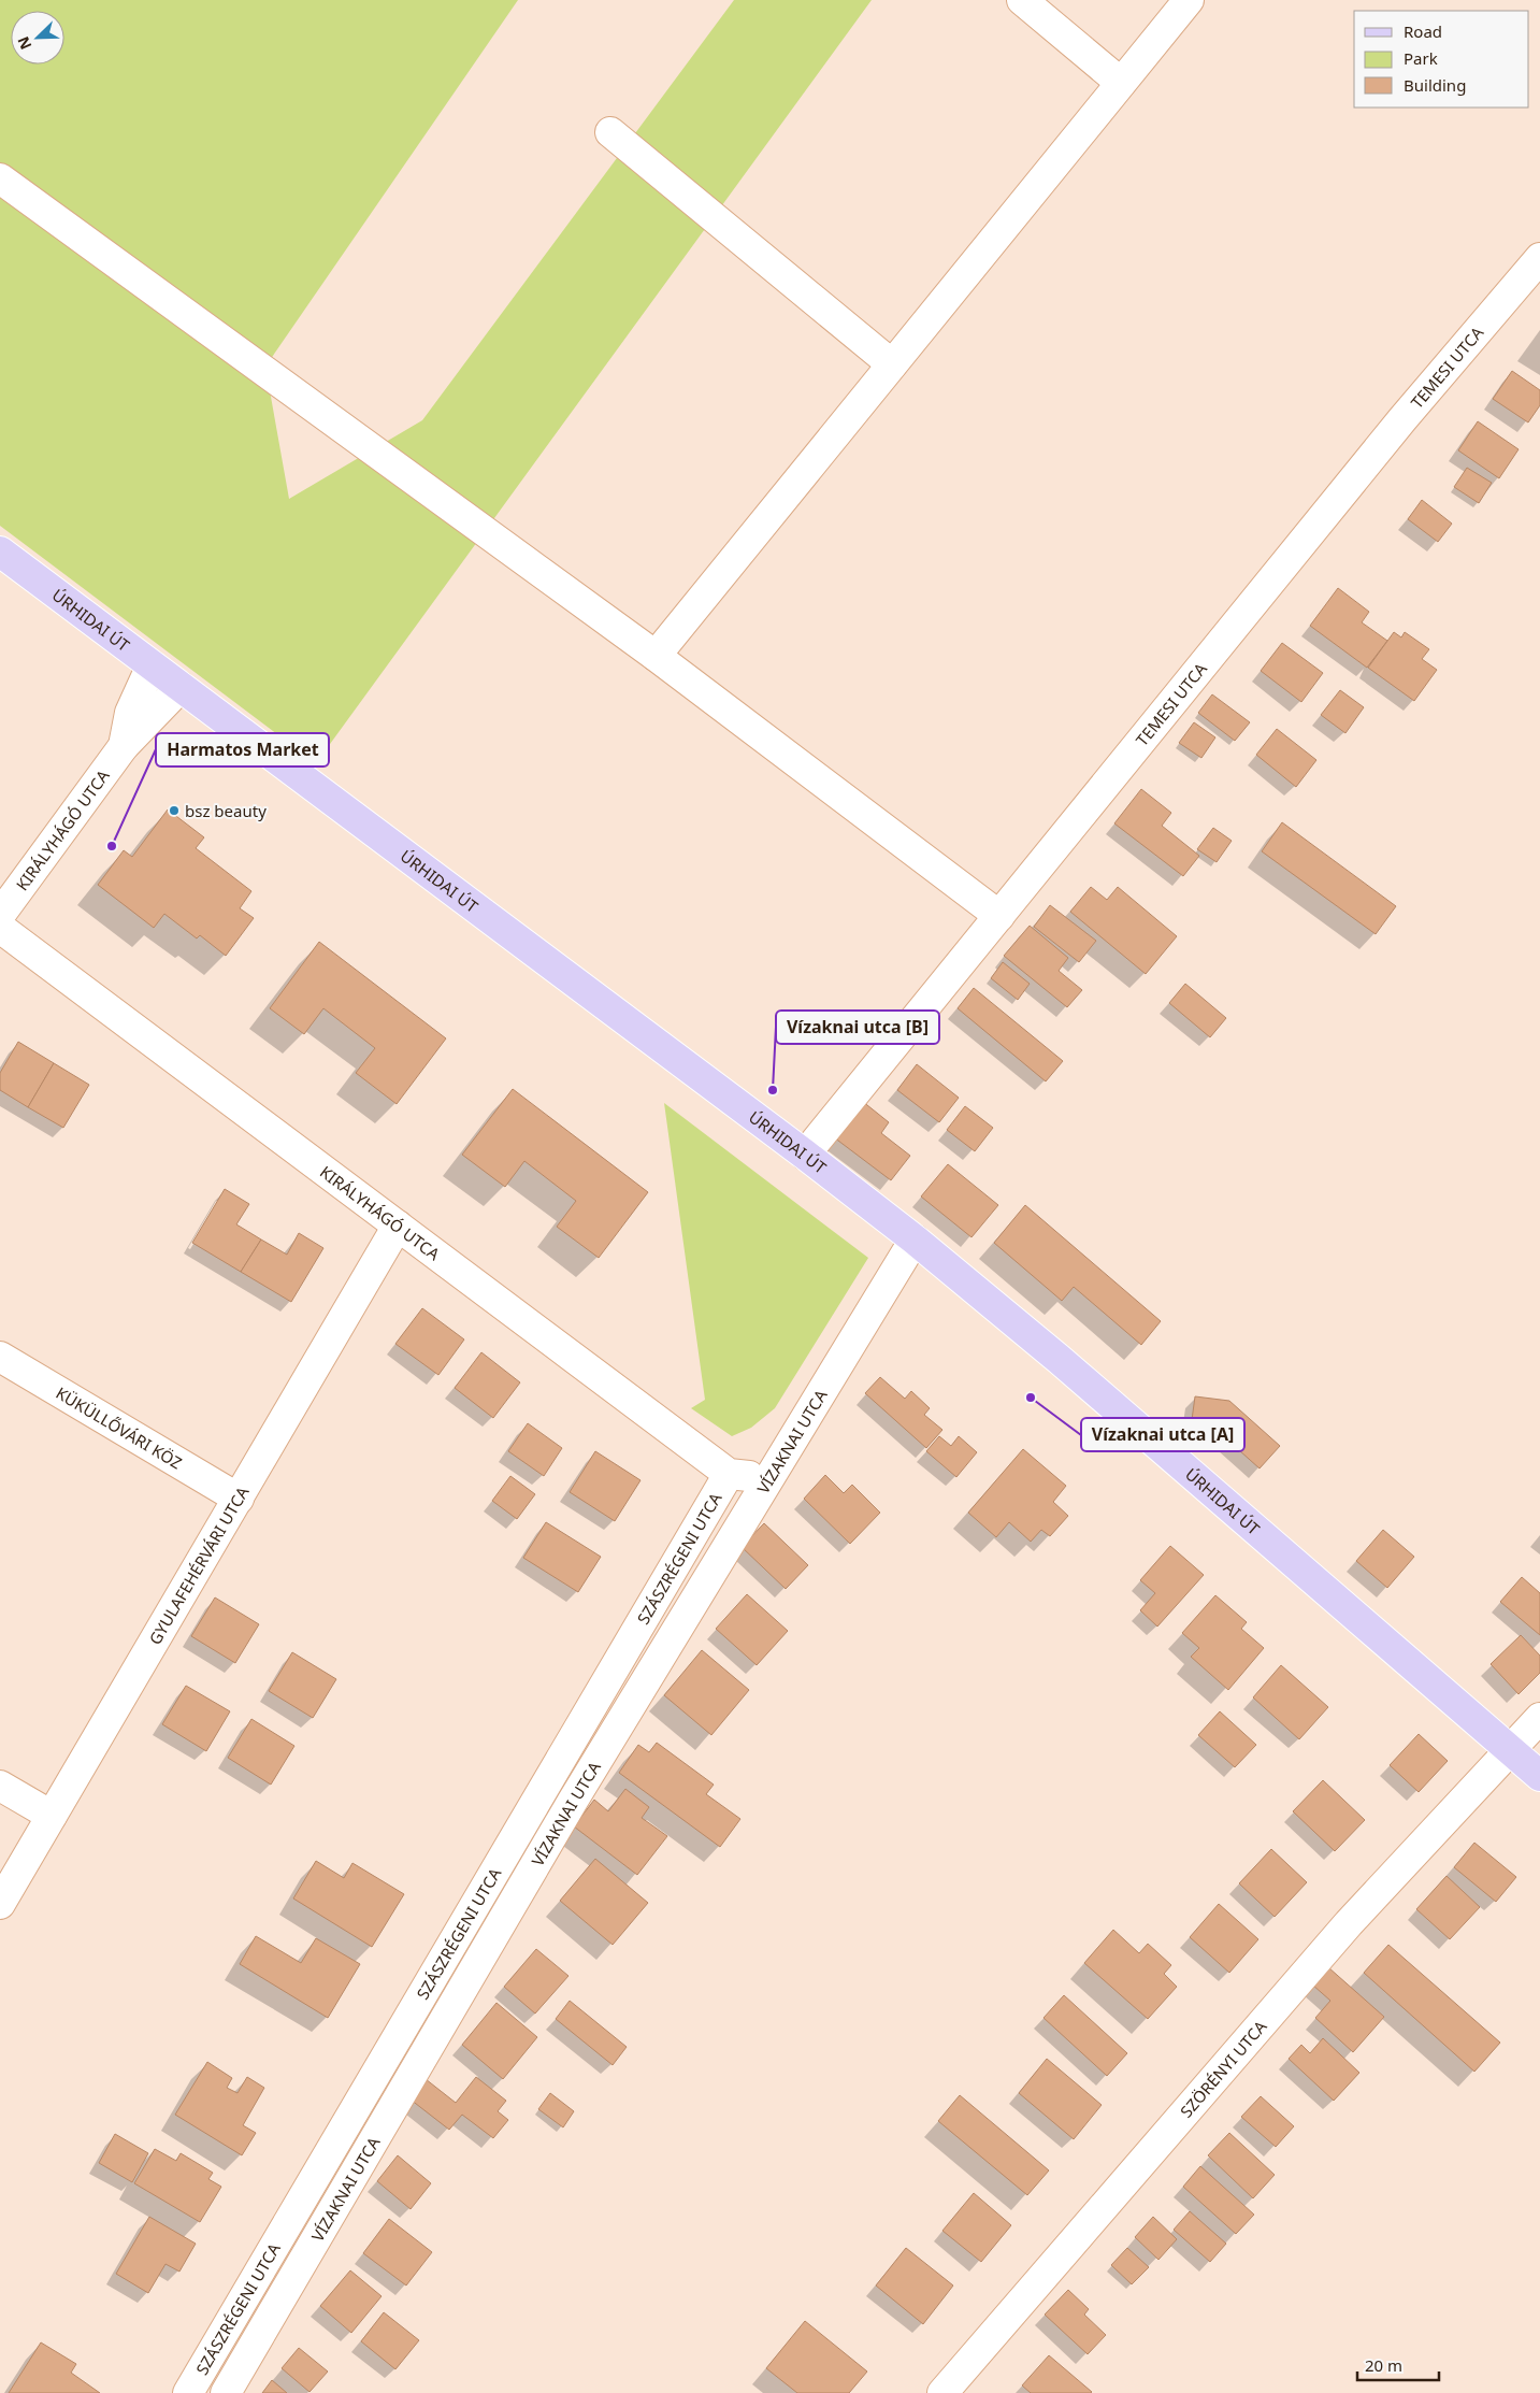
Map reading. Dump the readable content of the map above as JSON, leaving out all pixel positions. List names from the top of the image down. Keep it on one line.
{"streets":{"main road":["ÚRHIDAI ÚT"],"street":["TEMESI UTCA","KIRÁLYHÁGÓ UTCA","KÜKÜLLŐVÁRI KÖZ","VÍZAKNAI UTCA","SZÁSZRÉGENI UTCA","GYULAFEHÉRVÁRI UTCA","SZÖRÉNYI UTCA"]},"crossings":[["TEMESI UTCA","ÚRHIDAI ÚT"],["ÚRHIDAI ÚT","KIRÁLYHÁGÓ UTCA"],["ÚRHIDAI ÚT","VÍZAKNAI UTCA"],["ÚRHIDAI ÚT","SZÖRÉNYI UTCA"],["KIRÁLYHÁGÓ UTCA","SZÁSZRÉGENI UTCA"],["KIRÁLYHÁGÓ UTCA","GYULAFEHÉRVÁRI UTCA"],["KÜKÜLLŐVÁRI KÖZ","GYULAFEHÉRVÁRI UTCA"]],"places":["bsz beauty","Harmatos Market","Vízaknai utca [B]","Vízaknai utca [A]"],"legend":["Road","Park","Building"],"scale_bar":"20 m","north":"bottom left"}
